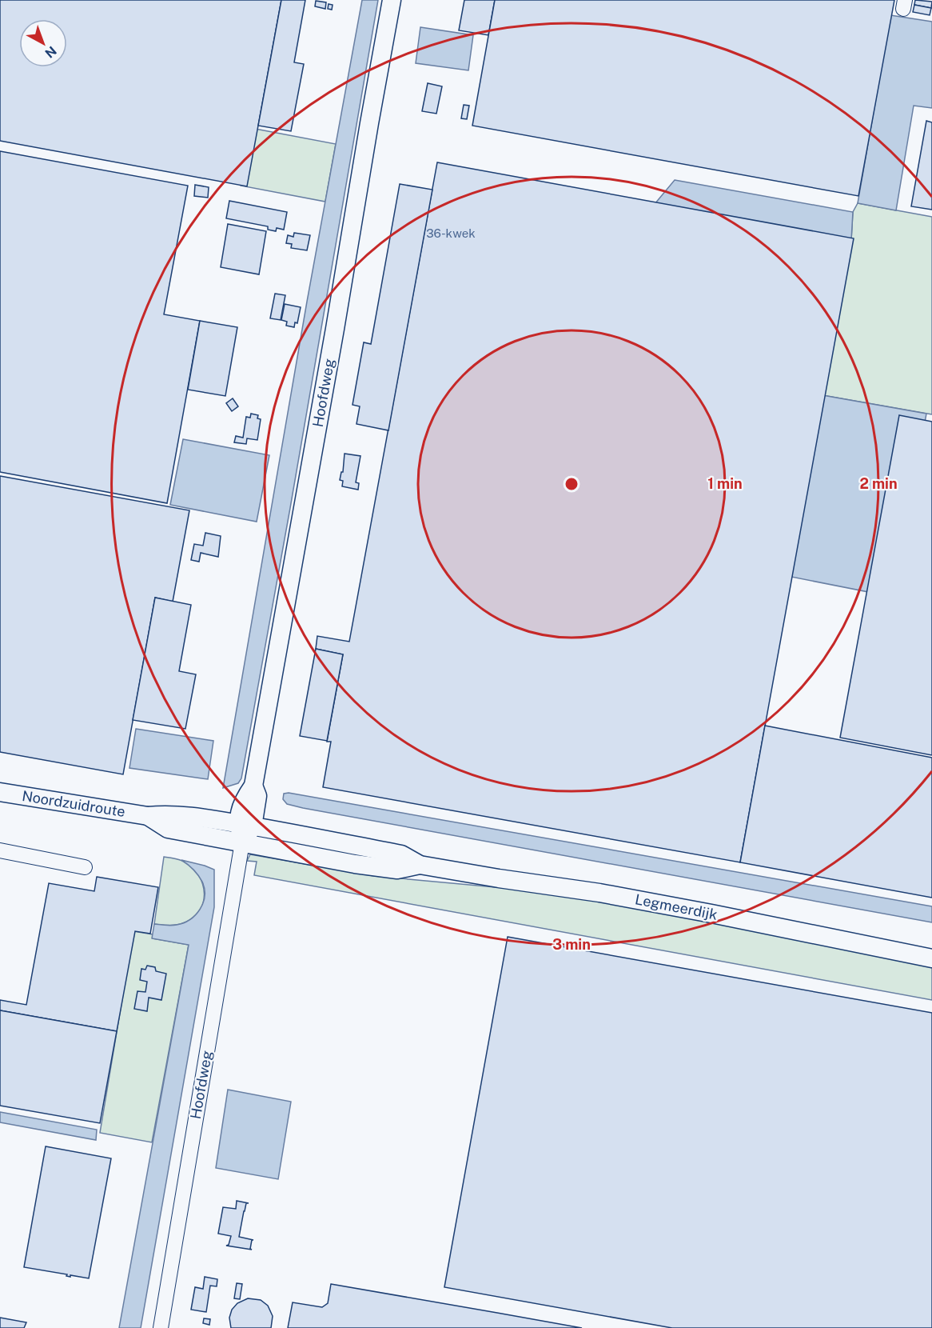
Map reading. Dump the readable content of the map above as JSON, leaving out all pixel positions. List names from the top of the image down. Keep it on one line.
{"streets":{"main road":["Hoofdweg","Noordzuidroute","Legmeerdijk"]},"crossings":[["Hoofdweg","Noordzuidroute"],["Hoofdweg","Legmeerdijk"],["Noordzuidroute","Legmeerdijk"]],"house_numbers":["36-kwek"],"north":"bottom right","rings":["1 min","2 min","3 min"]}
